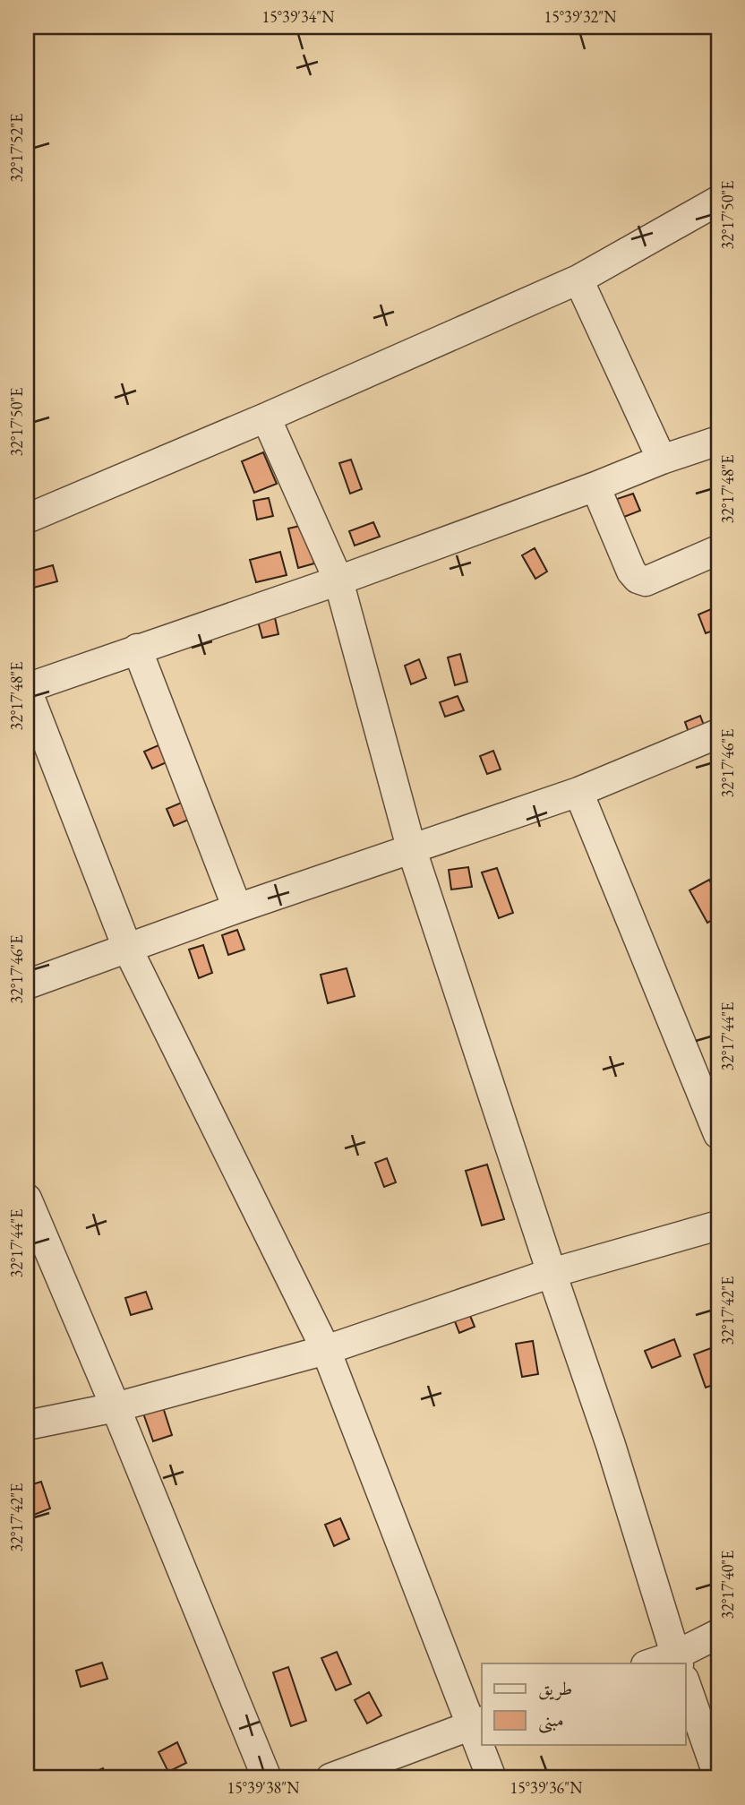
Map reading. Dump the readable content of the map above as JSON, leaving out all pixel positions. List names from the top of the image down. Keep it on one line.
{"legend":["طريق","مبنى"],"coordinates":["15°39'34\"N","15°39'32\"N","32°17'52\"E","32°17'50\"E","32°17'48\"E","32°17'46\"E","32°17'44\"E","32°17'42\"E","32°17'40\"E","15°39'38\"N","15°39'36\"N"]}
